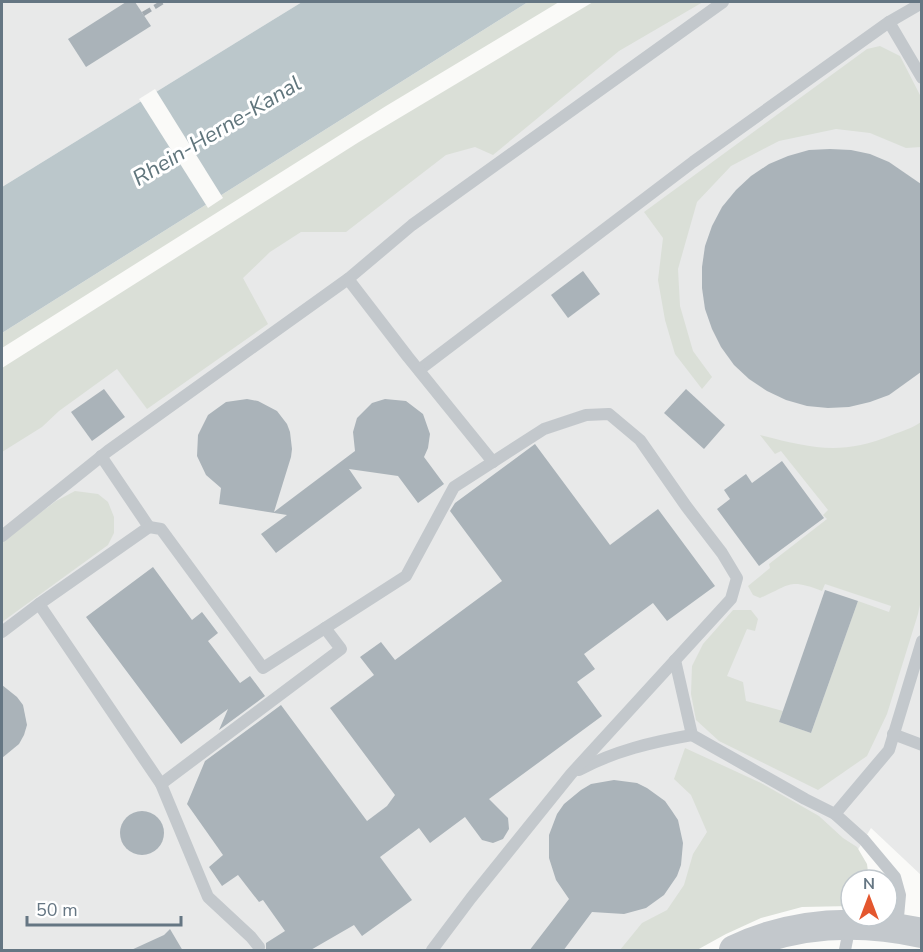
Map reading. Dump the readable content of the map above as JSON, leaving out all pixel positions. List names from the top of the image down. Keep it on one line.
{"water":["Rhein-Herne-Kanal"],"scale_bar":"50 m","north":"top"}
